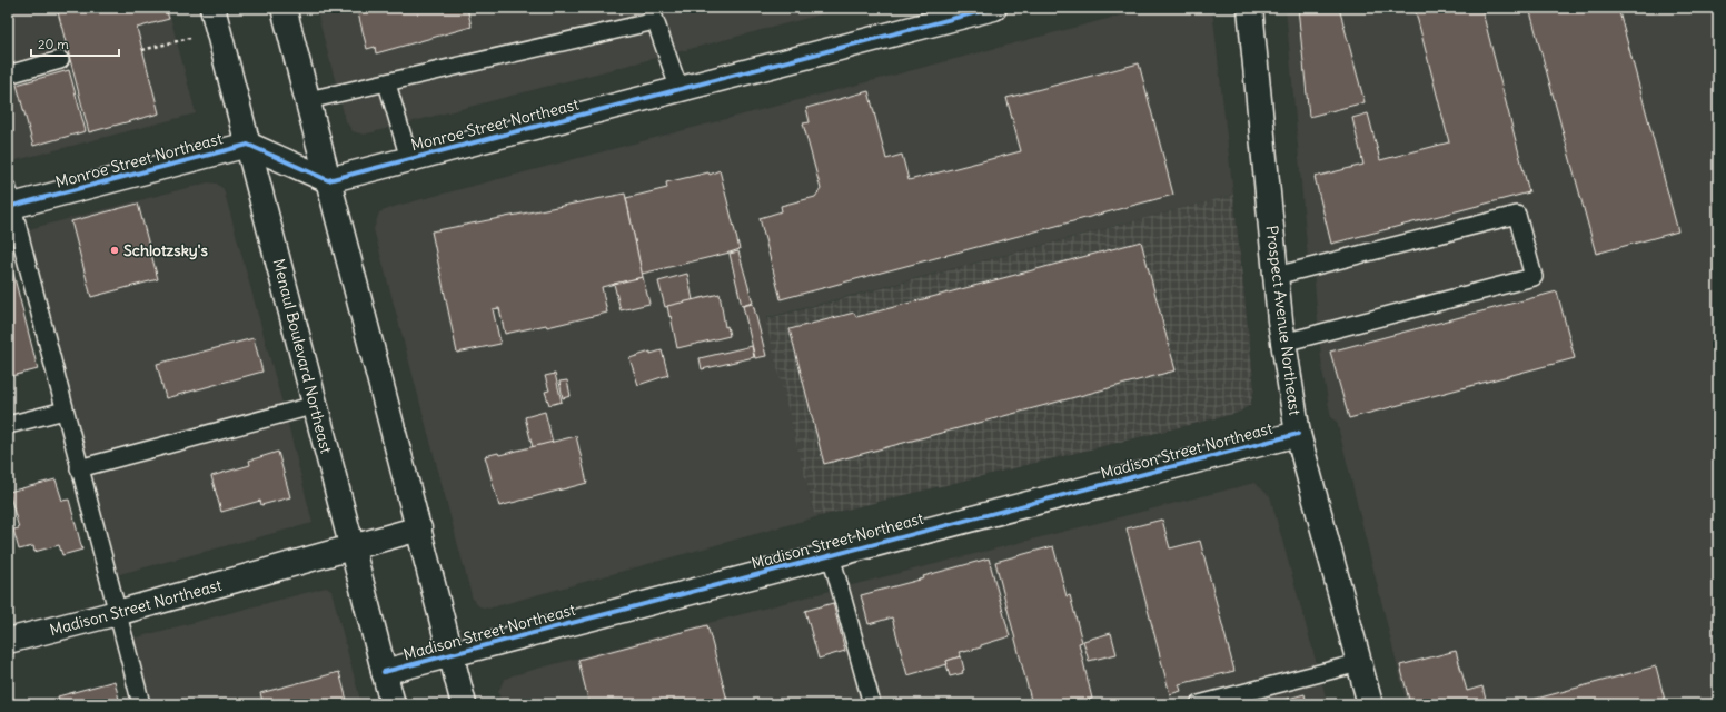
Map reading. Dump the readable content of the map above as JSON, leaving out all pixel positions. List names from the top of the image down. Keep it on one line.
{"streets":{"street":["Monroe Street Northeast","Prospect Avenue Northeast","Menaul Boulevard Northeast","Madison Street Northeast"]},"crossings":[["Monroe Street Northeast","Menaul Boulevard Northeast"],["Prospect Avenue Northeast","Madison Street Northeast"],["Menaul Boulevard Northeast","Madison Street Northeast"]],"places":["Schlotzsky's"],"scale_bar":"20 m"}
